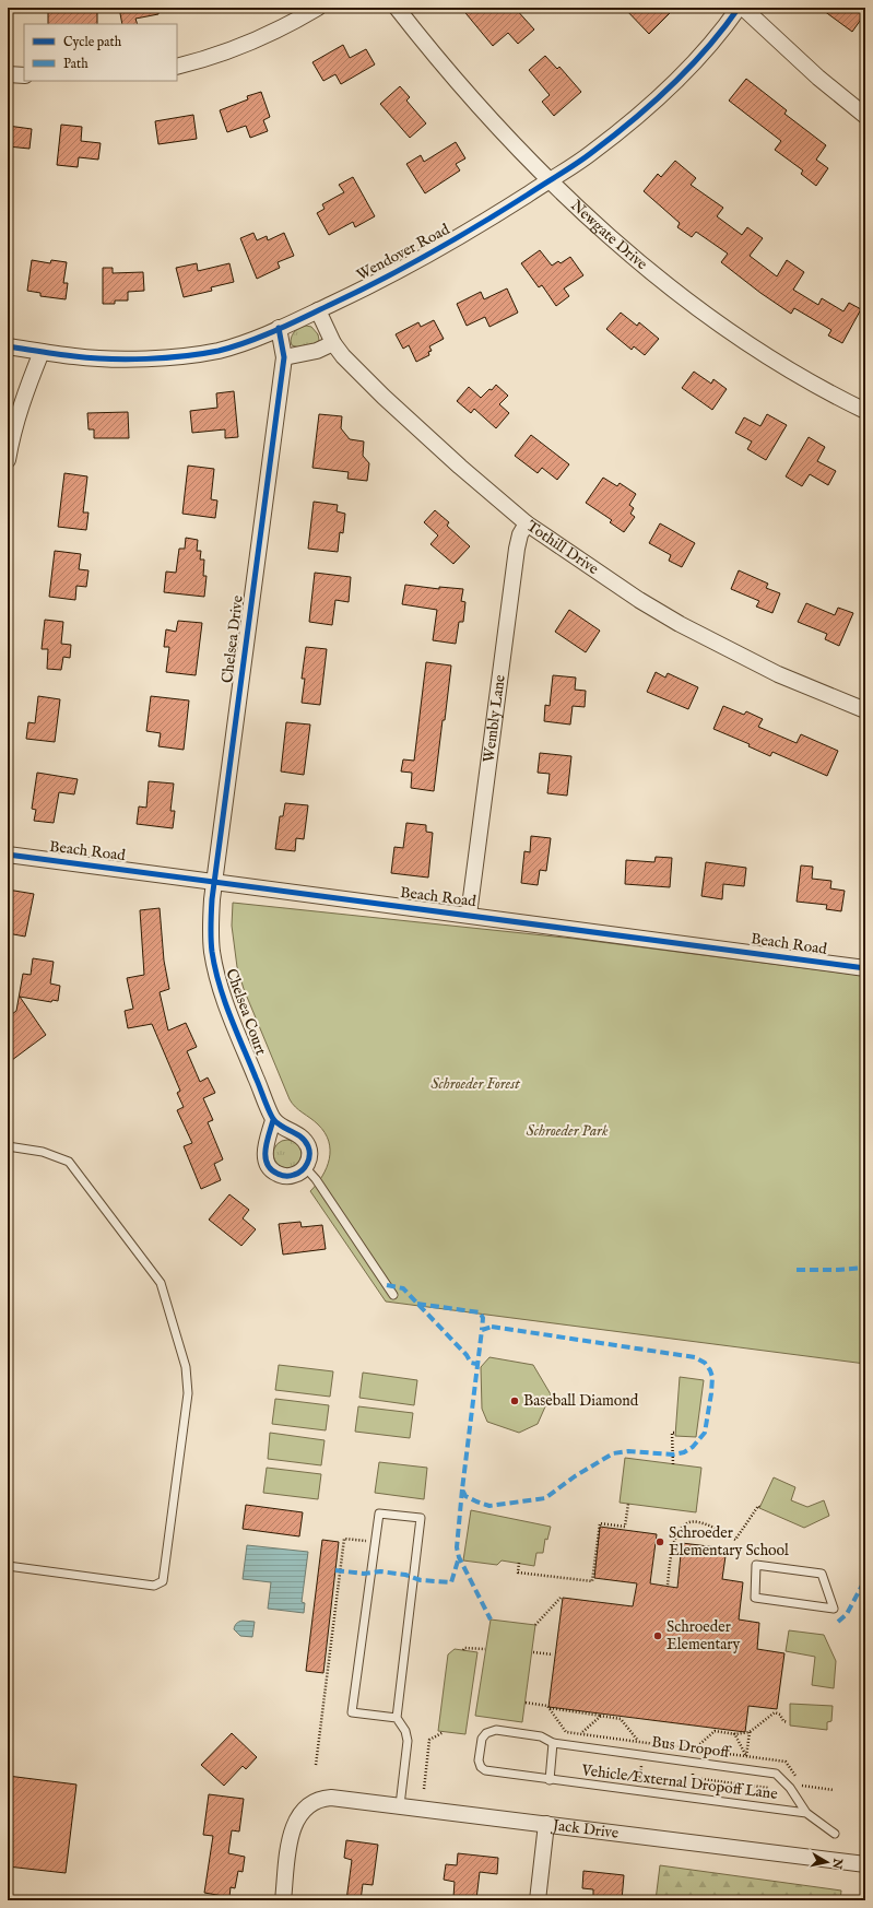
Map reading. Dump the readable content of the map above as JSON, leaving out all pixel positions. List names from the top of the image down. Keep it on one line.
{"streets":{"street":["Newgate Drive","Wendover Road","Tothill Drive","Chelsea Drive","Wembly Lane","Beach Road","Chelsea Court","Jack Drive"],"lane":["Bus Dropoff","Vehicle/External Dropoff Lane"]},"crossings":[["Newgate Drive","Wendover Road"],["Wendover Road","Tothill Drive"],["Wendover Road","Chelsea Drive"],["Tothill Drive","Wembly Lane"],["Chelsea Drive","Beach Road"],["Chelsea Drive","Chelsea Court"],["Wembly Lane","Beach Road"],["Beach Road","Chelsea Court"],["Bus Dropoff","Vehicle/External Dropoff Lane"]],"parks":["Schroeder Forest","Schroeder Park"],"places":["Baseball Diamond","Schroeder Elementary School","Schroeder Elementary"],"legend":["Cycle path","Path"],"north":"right"}
